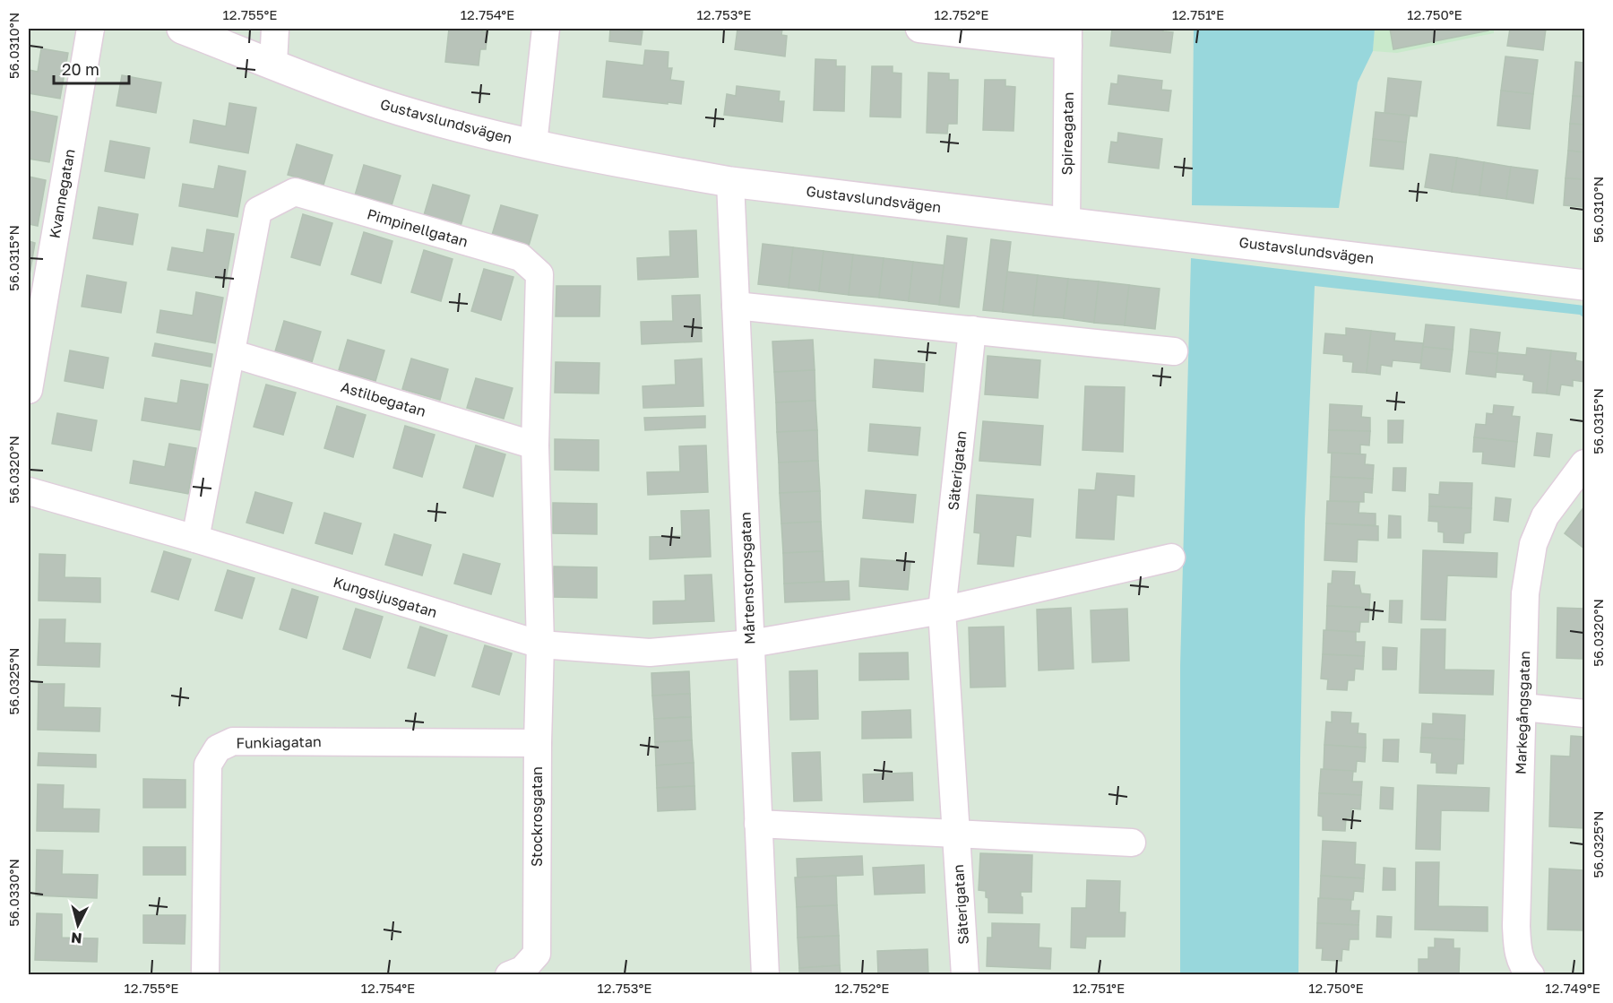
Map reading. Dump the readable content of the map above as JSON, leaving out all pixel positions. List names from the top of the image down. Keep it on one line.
{"streets":{"street":["Gustavslundsvägen","Spireagatan","Kvannegatan","Pimpinellgatan","Astilbegatan","Säterigatan","Mårtenstorpsgatan","Kungsljusgatan","Markegångsgatan","Funkiagatan","Stockrosgatan"]},"crossings":[["Gustavslundsvägen","Spireagatan"],["Gustavslundsvägen","Mårtenstorpsgatan"],["Pimpinellgatan","Astilbegatan"],["Pimpinellgatan","Kungsljusgatan"],["Pimpinellgatan","Stockrosgatan"],["Mårtenstorpsgatan","Kungsljusgatan"],["Kungsljusgatan","Stockrosgatan"],["Funkiagatan","Stockrosgatan"]],"scale_bar":"20 m","north":"bottom","coordinates":["12.755°E","12.754°E","12.753°E","12.752°E","12.751°E","12.750°E","56.0310°N","56.0315°N","56.0320°N","56.0325°N","56.0330°N","12.749°E"]}
